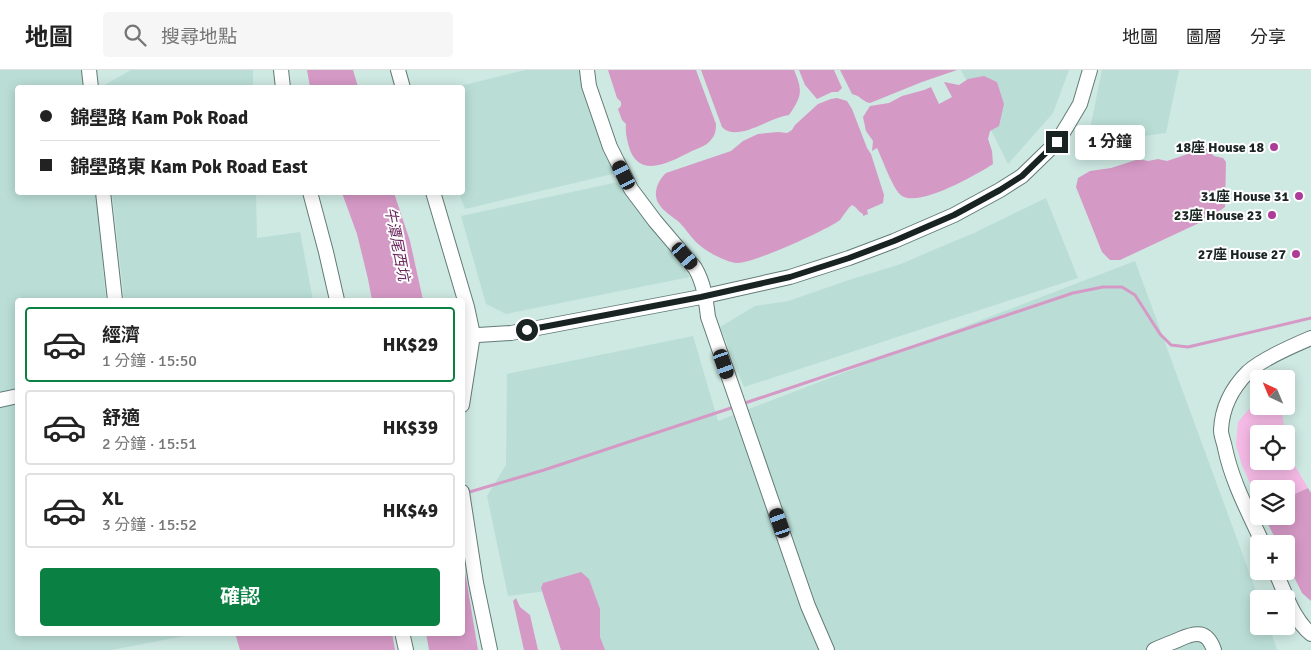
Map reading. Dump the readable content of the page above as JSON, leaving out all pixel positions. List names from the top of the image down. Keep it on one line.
{"water":["牛潭尾西坑"],"places":["18座 House 18","31座 House 31","23座 House 23","27座 House 27"],"north":"top left","page":{"header":"地圖","search":"搜尋地點","nav":["地圖","圖層","分享"],"banner":["錦壆路 Kam Pok Road","錦壆路東 Kam Pok Road East"],"bubble":"1 分鐘","list":[{"name":"經濟","note":"1 分鐘 · 15:50","value":"HK$29"},{"name":"舒適","note":"2 分鐘 · 15:51","value":"HK$39"},{"name":"XL","note":"3 分鐘 · 15:52","value":"HK$49"}],"map_buttons":["+","−"],"buttons":"確認"}}
